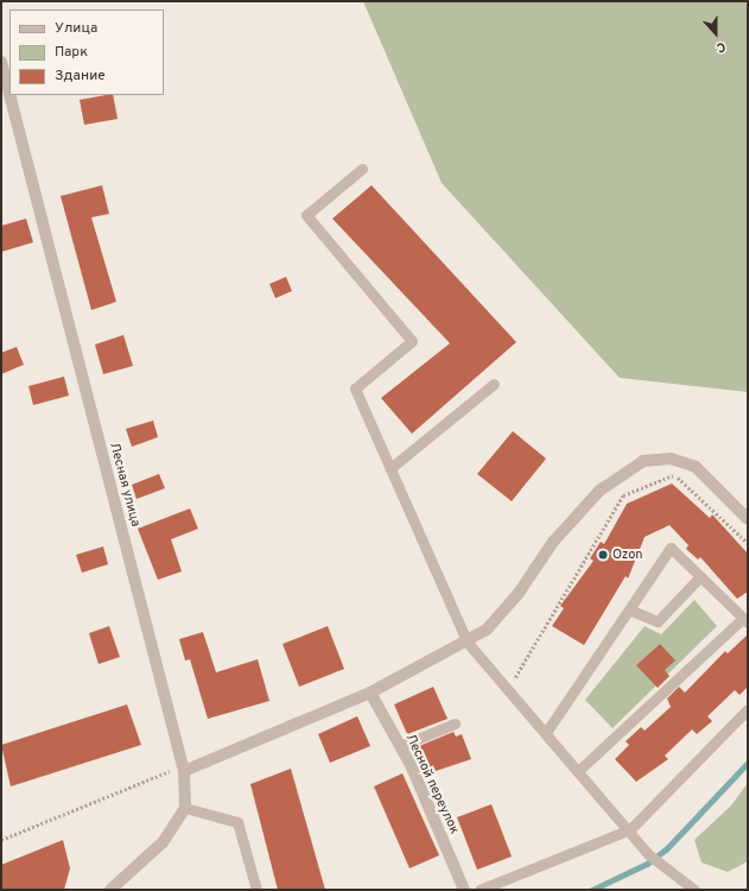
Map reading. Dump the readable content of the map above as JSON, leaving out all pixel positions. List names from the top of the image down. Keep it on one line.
{"streets":{"street":["Лесная улица","Лесной переулок"]},"places":["Ozon"],"legend":["Улица","Парк","Здание"],"north":"bottom"}
